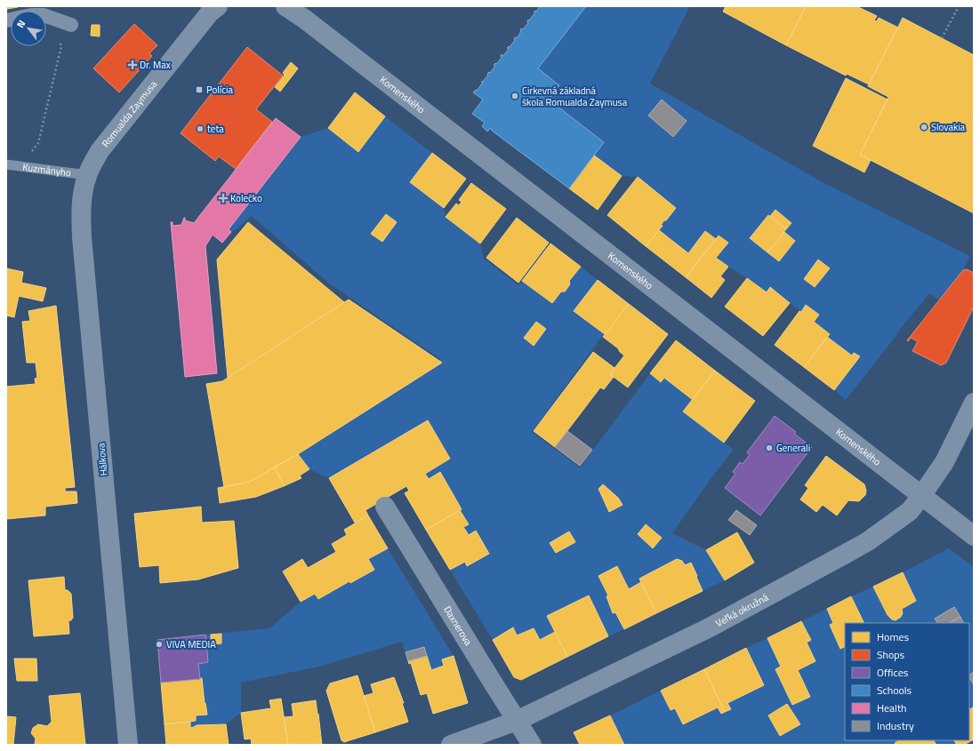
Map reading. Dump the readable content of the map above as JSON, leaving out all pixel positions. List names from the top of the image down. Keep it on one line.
{"streets":{"street":["Komenského","Romualda Zaymusa","Hálkova","Veľká okružná","Daxnerova"],"lane":["Kuzmányho"]},"crossings":[["Komenského","Veľká okružná"],["Romualda Zaymusa","Kuzmányho"],["Romualda Zaymusa","Hálkova"],["Kuzmányho","Hálkova"],["Veľká okružná","Daxnerova"]],"places":{"health":["Dr. Max","Kolečko"],"transit":["Polícia"],"other":["Cirkevná základná škola Romualda Zaymusa","Slovakia","teta","Generali","VIVA MEDIA"]},"legend":["Homes","Shops","Offices","Schools","Health","Industry"],"north":"top left"}
